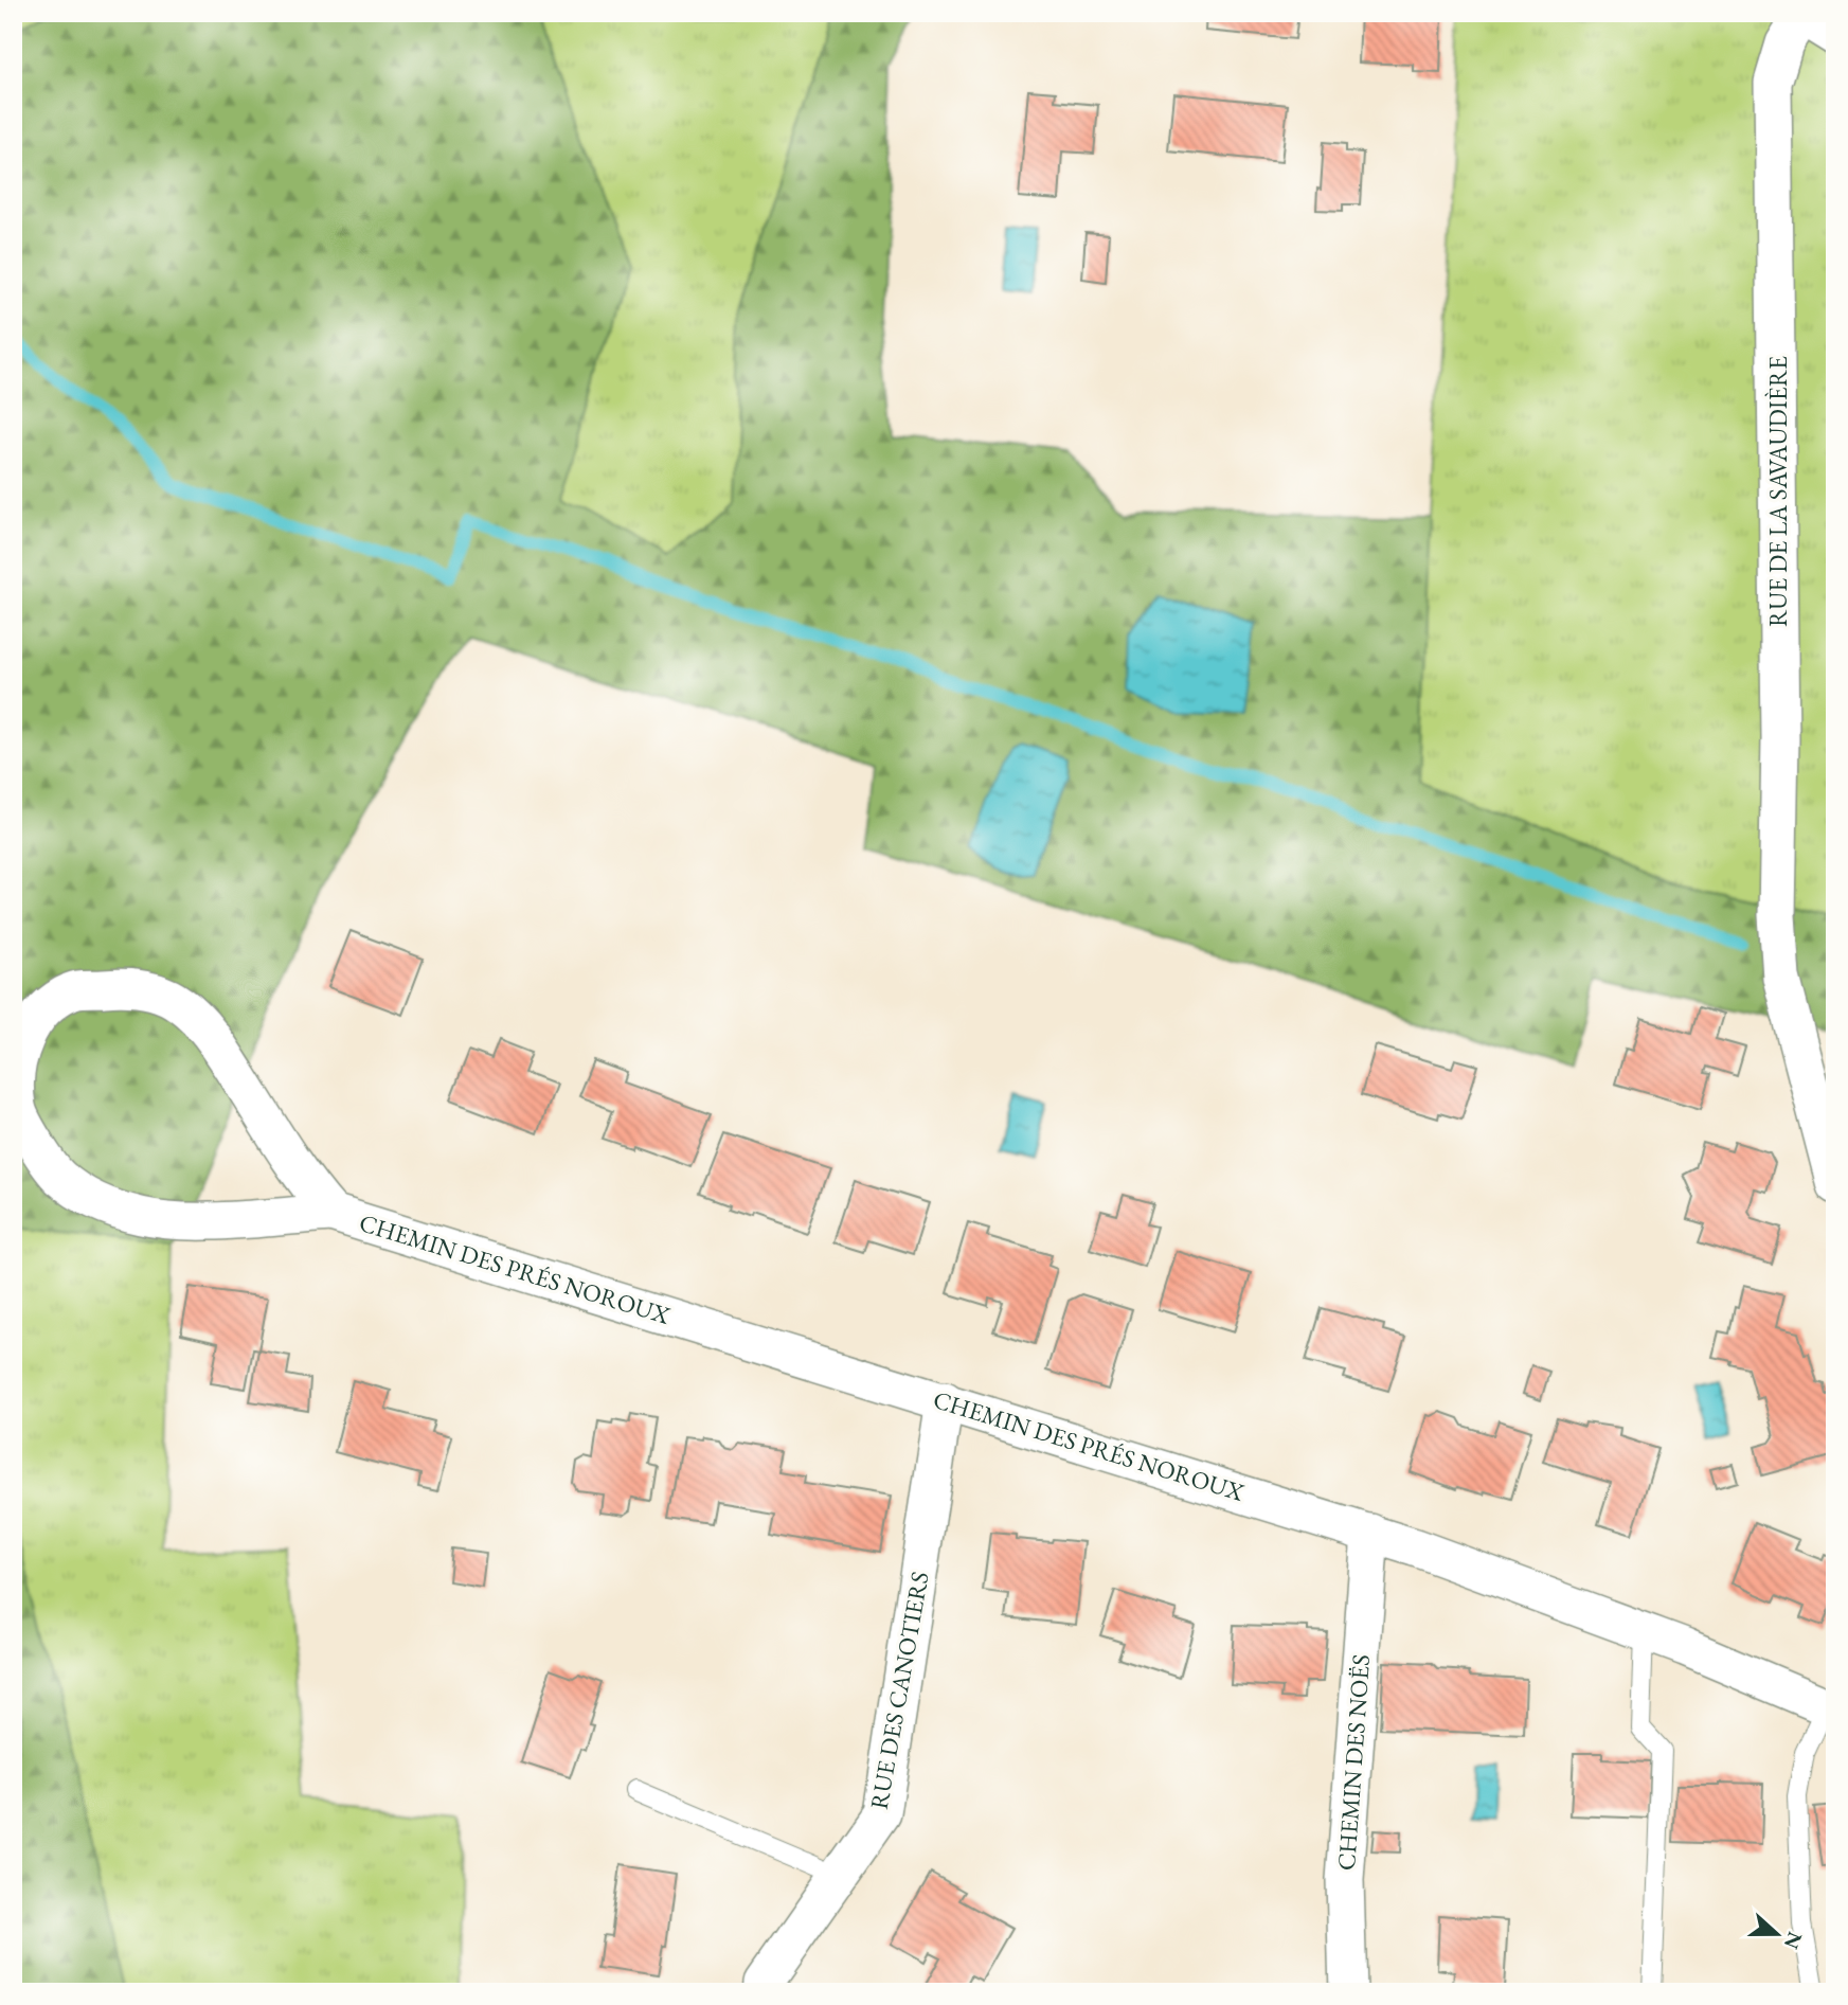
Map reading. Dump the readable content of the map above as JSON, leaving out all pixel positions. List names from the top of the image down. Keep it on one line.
{"streets":{"street":["RUE DE LA SAVAUDIÈRE","CHEMIN DES PRÉS NOROUX","RUE DES CANOTIERS","CHEMIN DES NOËS"]},"crossings":[["CHEMIN DES PRÉS NOROUX","RUE DES CANOTIERS"],["CHEMIN DES PRÉS NOROUX","CHEMIN DES NOËS"]],"north":"right"}
